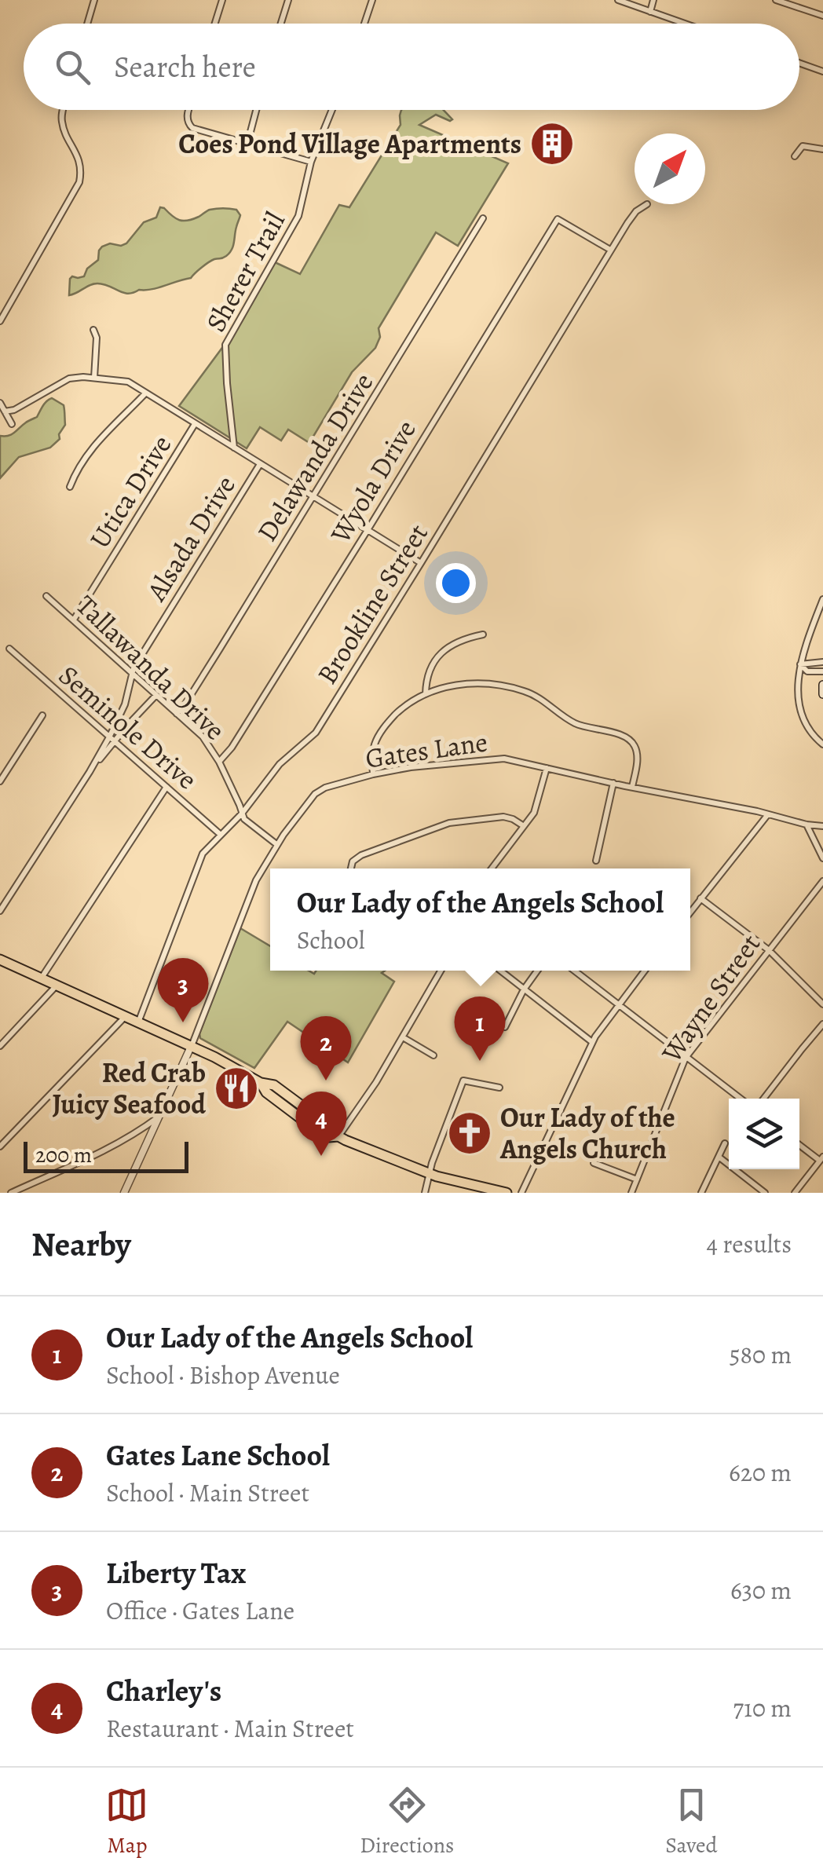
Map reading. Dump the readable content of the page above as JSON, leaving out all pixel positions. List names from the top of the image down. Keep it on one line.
{"streets":{"street":["Sherer Trail","Delawanda Drive","Wyola Drive","Utica Drive","Alsada Drive","Brookline Street","Tallawanda Drive","Seminole Drive","Gates Lane","Wayne Street"]},"crossings":[["Delawanda Drive","Tallawanda Drive"],["Wyola Drive","Brookline Street"],["Wyola Drive","Tallawanda Drive"],["Utica Drive","Tallawanda Drive"],["Alsada Drive","Tallawanda Drive"],["Alsada Drive","Seminole Drive"],["Brookline Street","Tallawanda Drive"],["Brookline Street","Seminole Drive"],["Tallawanda Drive","Gates Lane"]],"places":{"building":["Coes Pond Village Apartments"],"restaurant":["Red Crab Juicy Seafood"],"church":["Our Lady of the Angels Church"]},"scale_bar":"200 m","north":"top right","page":{"search":"Search here","popup":["Our Lady of the Angels School","School"],"pins":["3","1","2","4"],"scale":"200 m","heading":["Nearby","4 results"],"list":[{"mark":"1","name":"Our Lady of the Angels School","note":"School · Bishop Avenue","value":"580 m"},{"mark":"2","name":"Gates Lane School","note":"School · Main Street","value":"620 m"},{"mark":"3","name":"Liberty Tax","note":"Office · Gates Lane","value":"630 m"},{"mark":"4","name":"Charley's","note":"Restaurant · Main Street","value":"710 m"}],"nav":["Map","Directions","Saved"]}}
